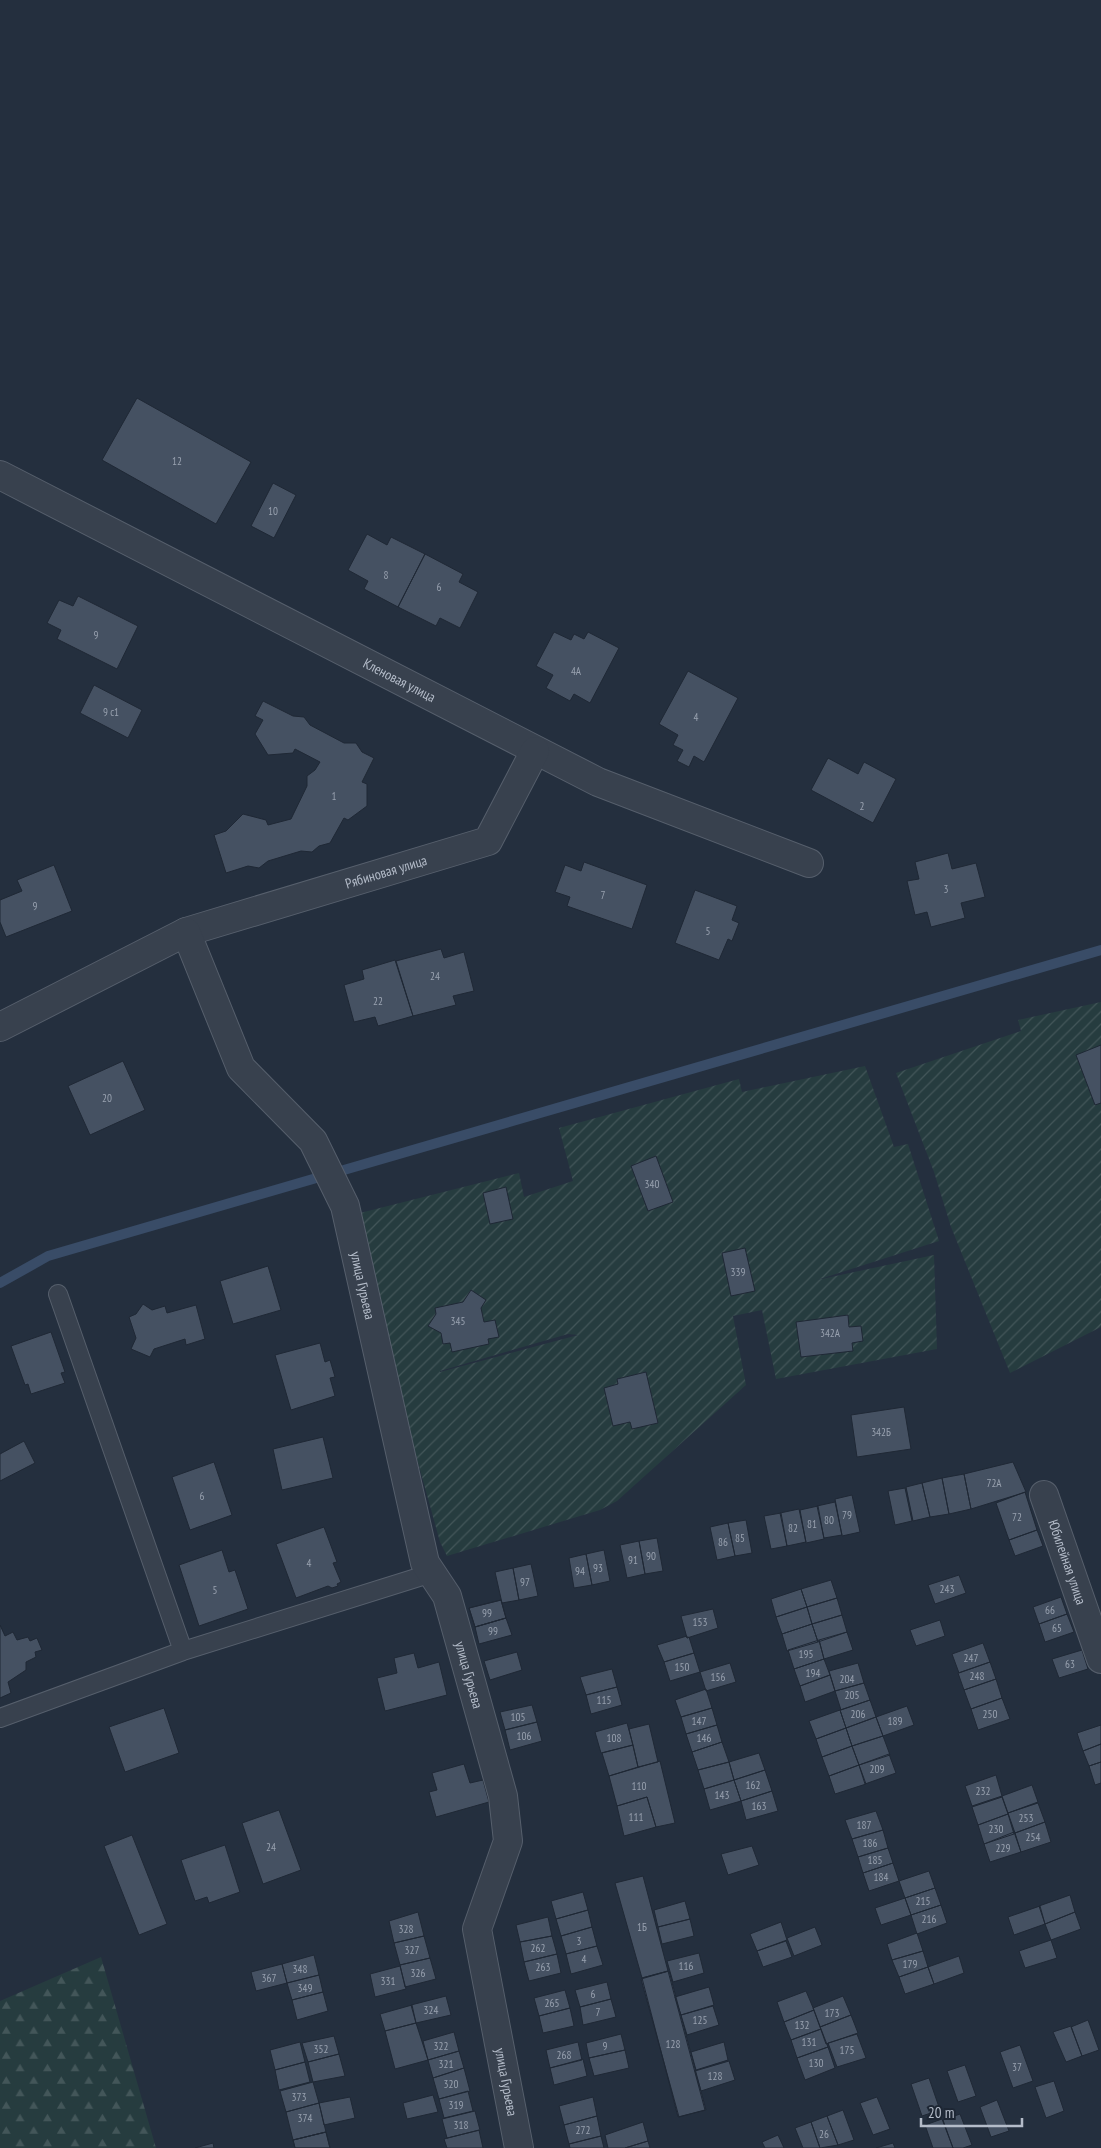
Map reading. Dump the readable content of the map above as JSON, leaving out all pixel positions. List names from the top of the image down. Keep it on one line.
{"streets":{"street":["Кленовая улица","Рябиновая улица","улица Гурьева","Юбилейная улица"]},"crossings":[["Кленовая улица","Рябиновая улица"],["Рябиновая улица","улица Гурьева"]],"house_numbers":["12","10","8","6","9","4А","9 с1","4","1","2","3","7","9","5","24","22","20","340","339","345","342А","342Б","72А","6","79","72","80","81","82","85","86","90","91","4","93","94","97","243","5","66","99","153","65","99","195","247","63","150","194","248","156","204","205","115","206","250","105","147","189","106","108","146","209","162","110","232","143","163","111","253","187","230","254","186","24","229","185","184","215","216","1Б","328","3","262","327","4","179","116","263","348","326","367","331","349","6","265","324","7","173","125","132","131","128","322","9","352","175","268","130","321","37","128","320","373","319","374","318","272","26"],"scale_bar":"20 m"}
